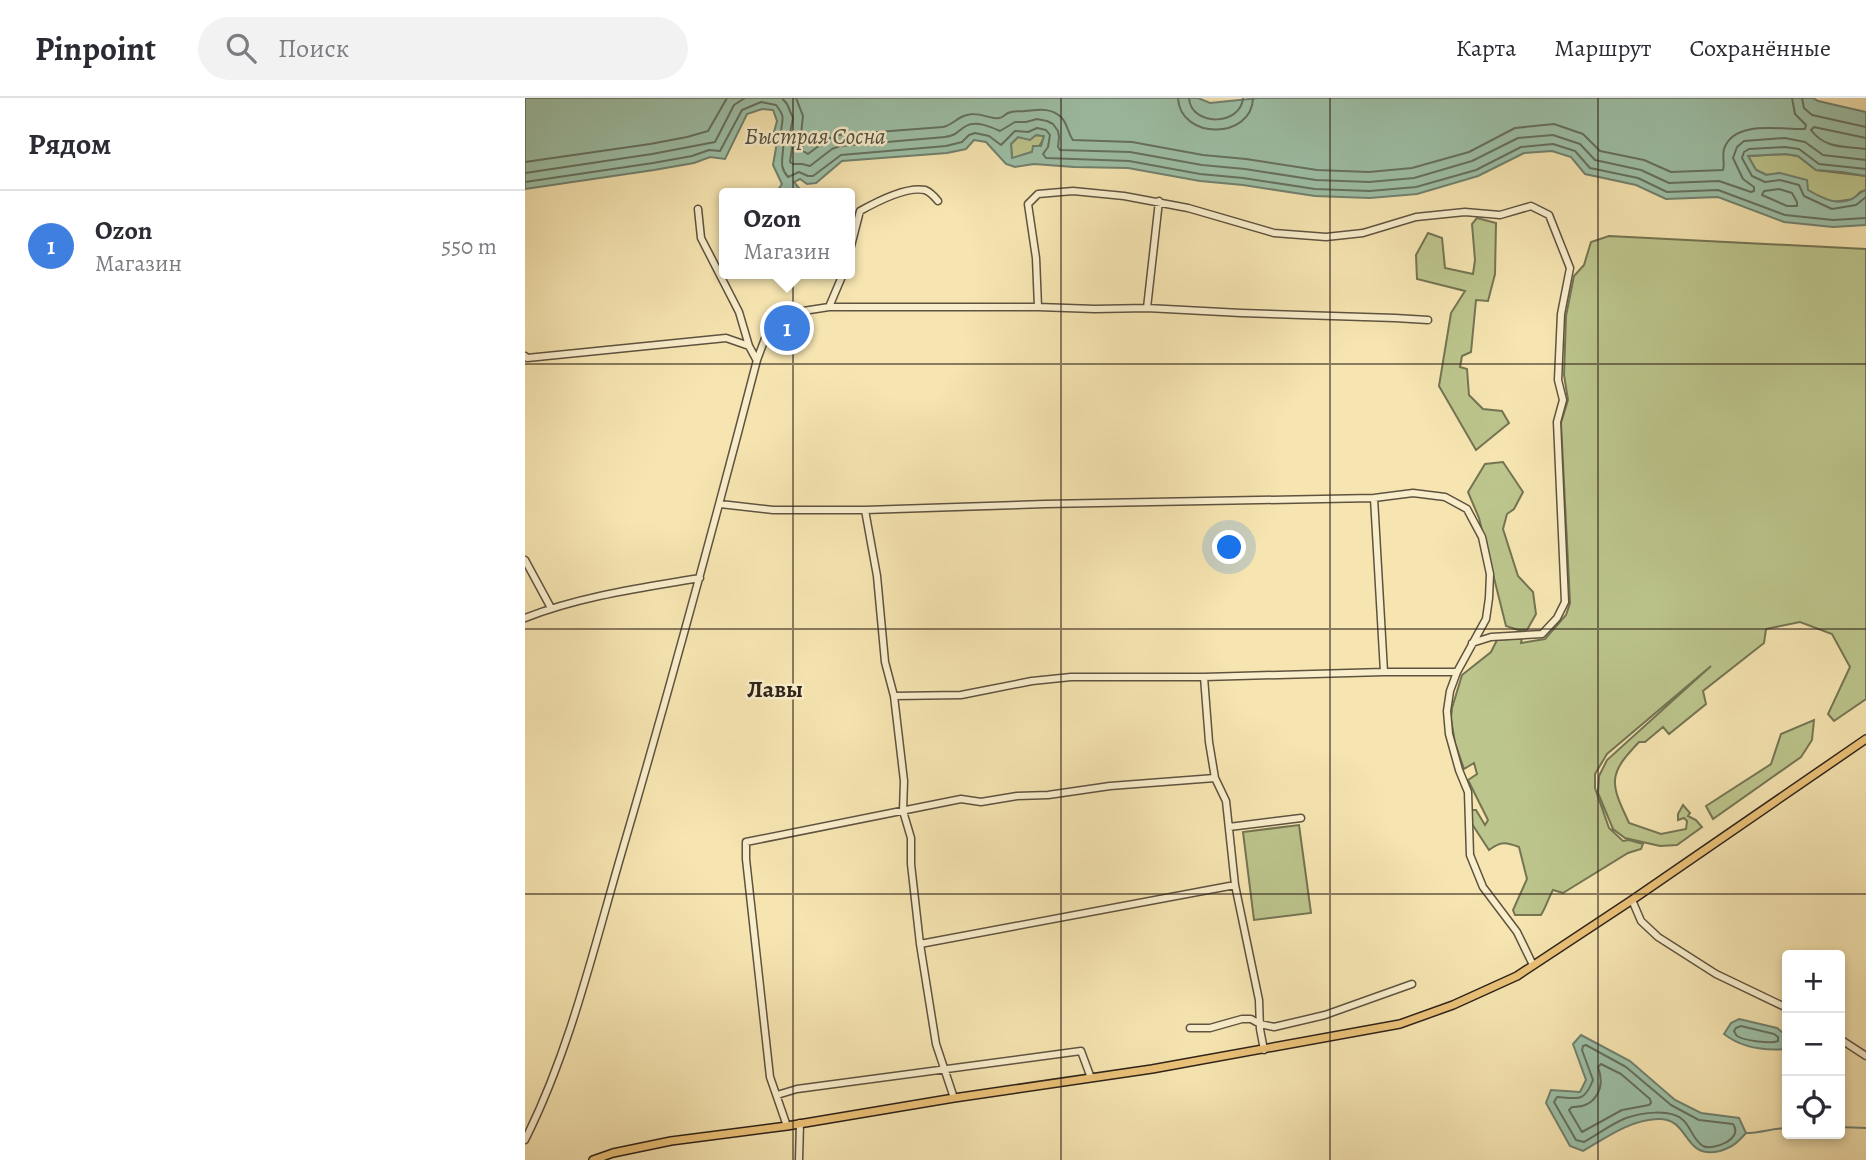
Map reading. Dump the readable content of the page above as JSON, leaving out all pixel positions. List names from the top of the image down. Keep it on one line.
{"districts":["Лавы"],"water":["Быстрая Сосна"],"page":{"header":"Pinpoint","search":"Поиск","nav":["Карта","Маршрут","Сохранённые"],"heading":"Рядом","popup":["Ozon","Магазин"],"list":[{"mark":"1","name":"Ozon","note":"Магазин","value":"550 m"}],"pins":"1","map_buttons":["+","−"]}}
